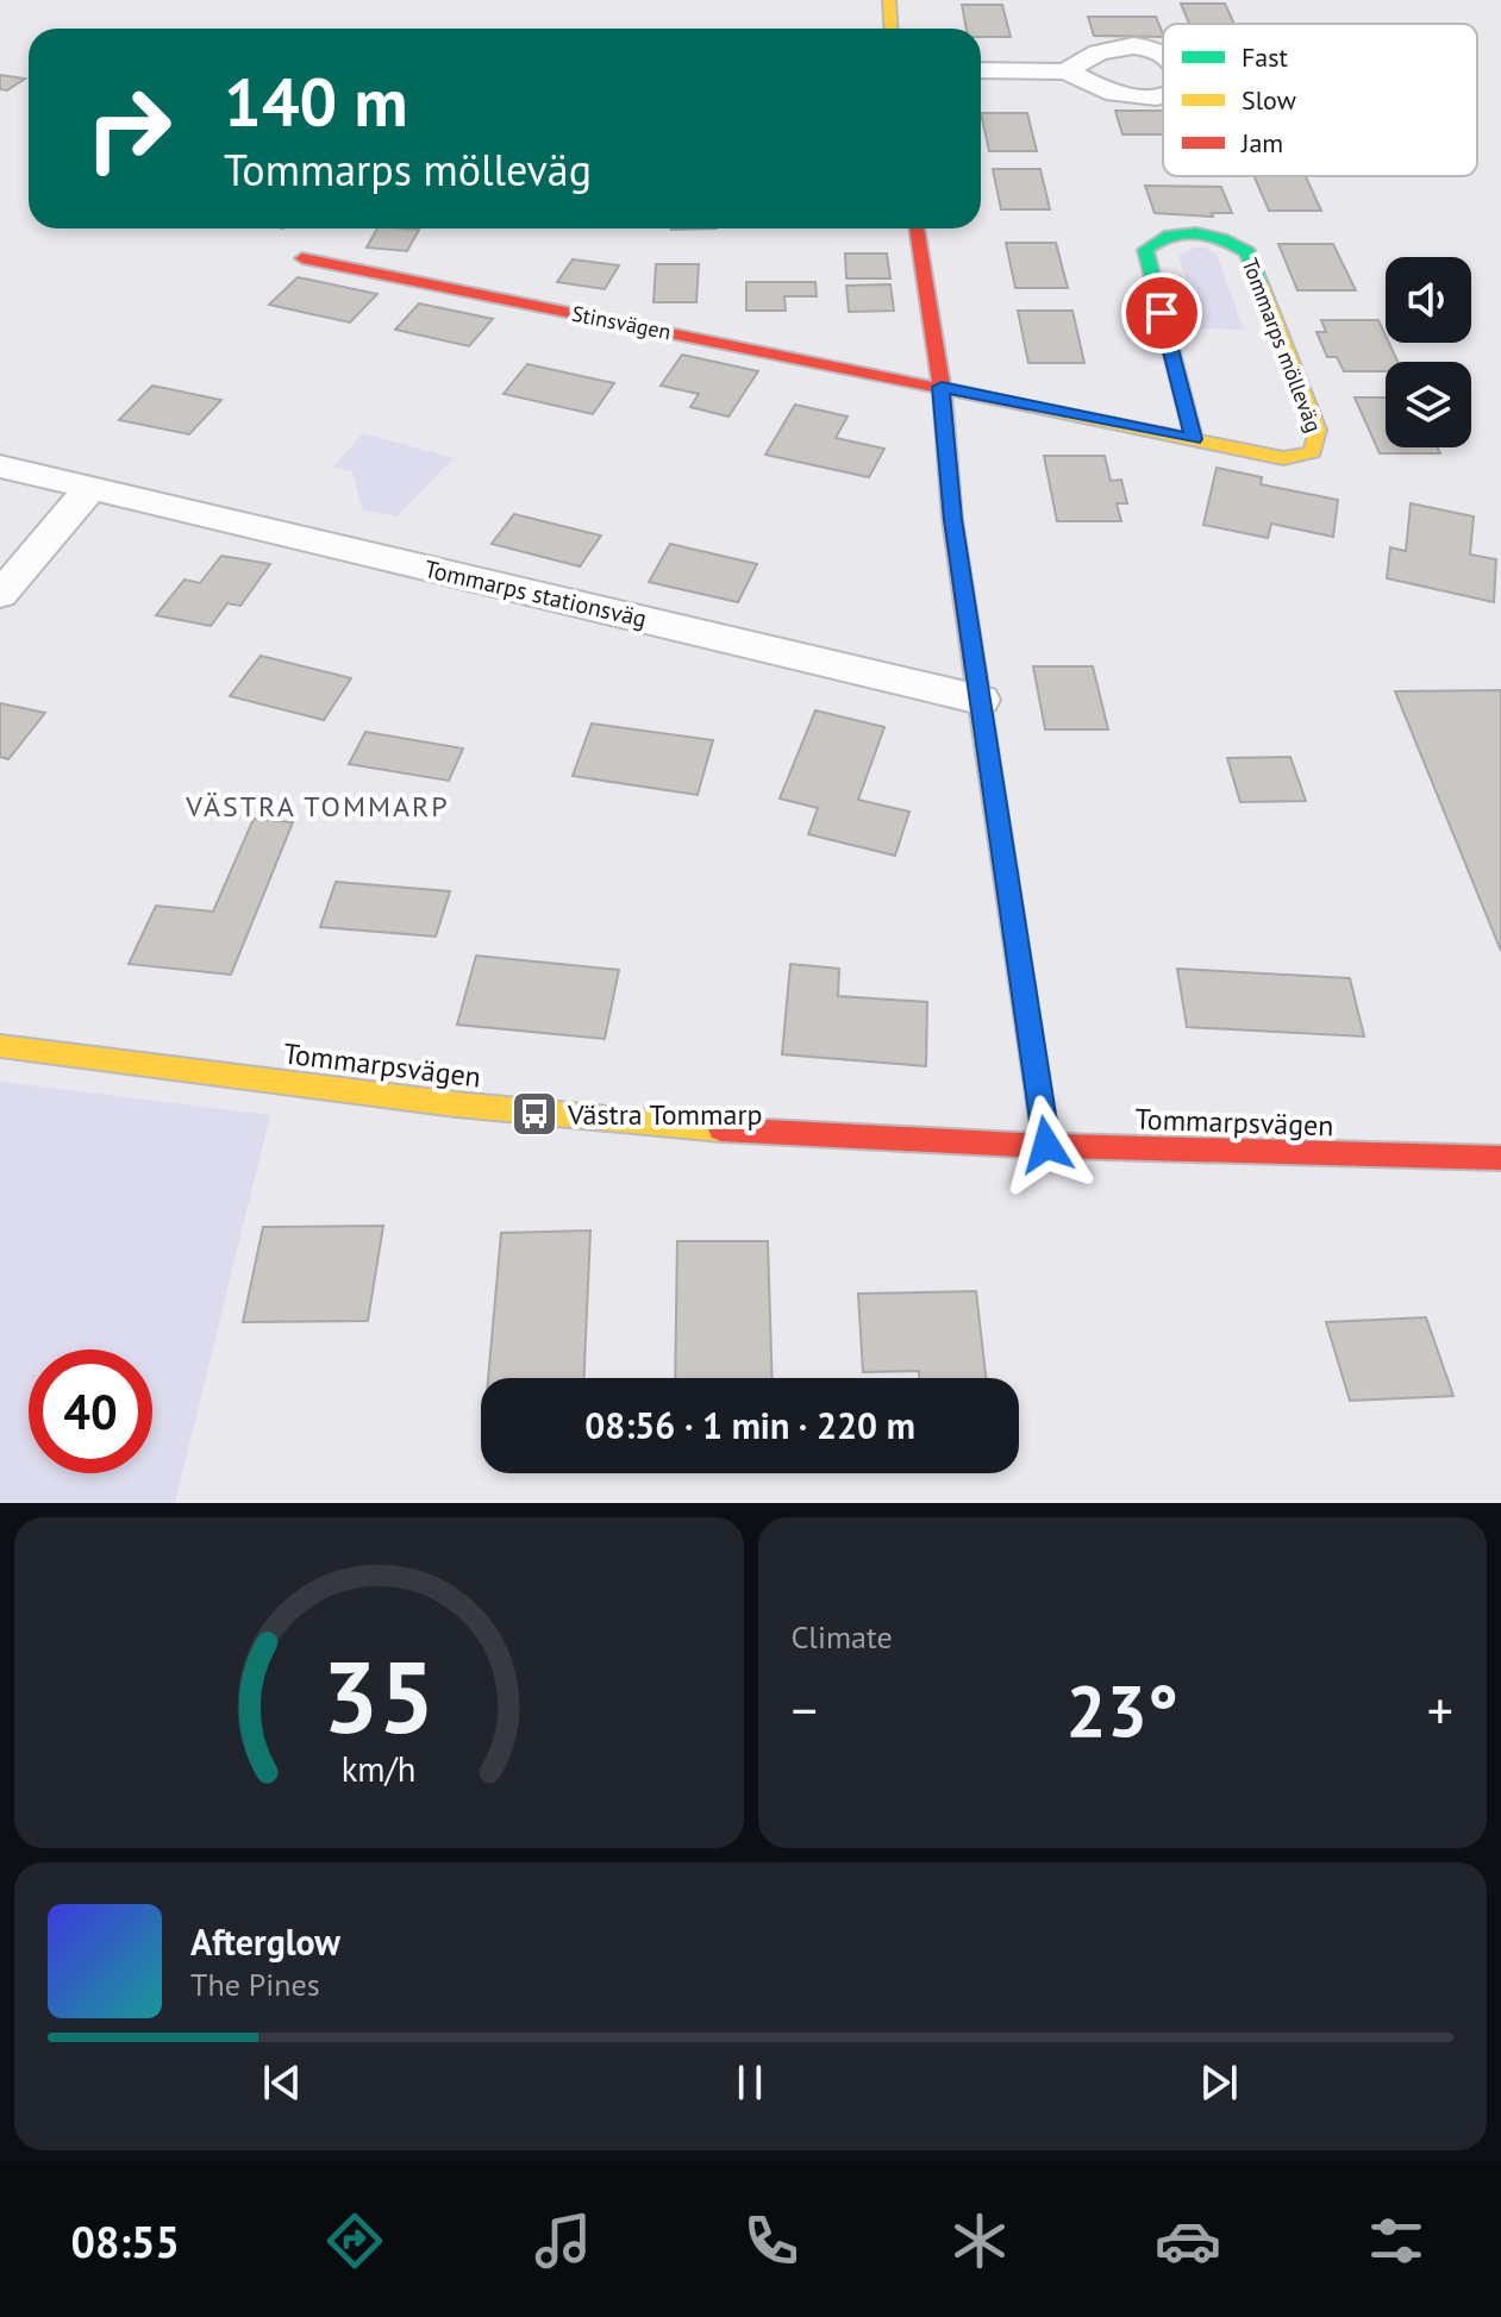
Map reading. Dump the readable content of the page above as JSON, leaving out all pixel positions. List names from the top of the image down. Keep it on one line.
{"streets":{"street":["Stinsvägen","Tommarps mölleväg","Tommarps stationsväg","Tommarpsvägen"]},"crossings":[["Stinsvägen","Tommarps mölleväg"]],"districts":["VÄSTRA TOMMARP"],"places":{"bus stop":["Västra Tommarp"]},"legend":["Fast","Slow","Jam"],"page":{"turn":["140 m","Tommarps mölleväg"],"limit":"40","trip":"08:56 · 1 min · 220 m","tile":"Climate","heat":["−","23°","+"],"song":["Afterglow","The Pines"],"tabs":"08:55","gauge":["35","km/h"]}}
